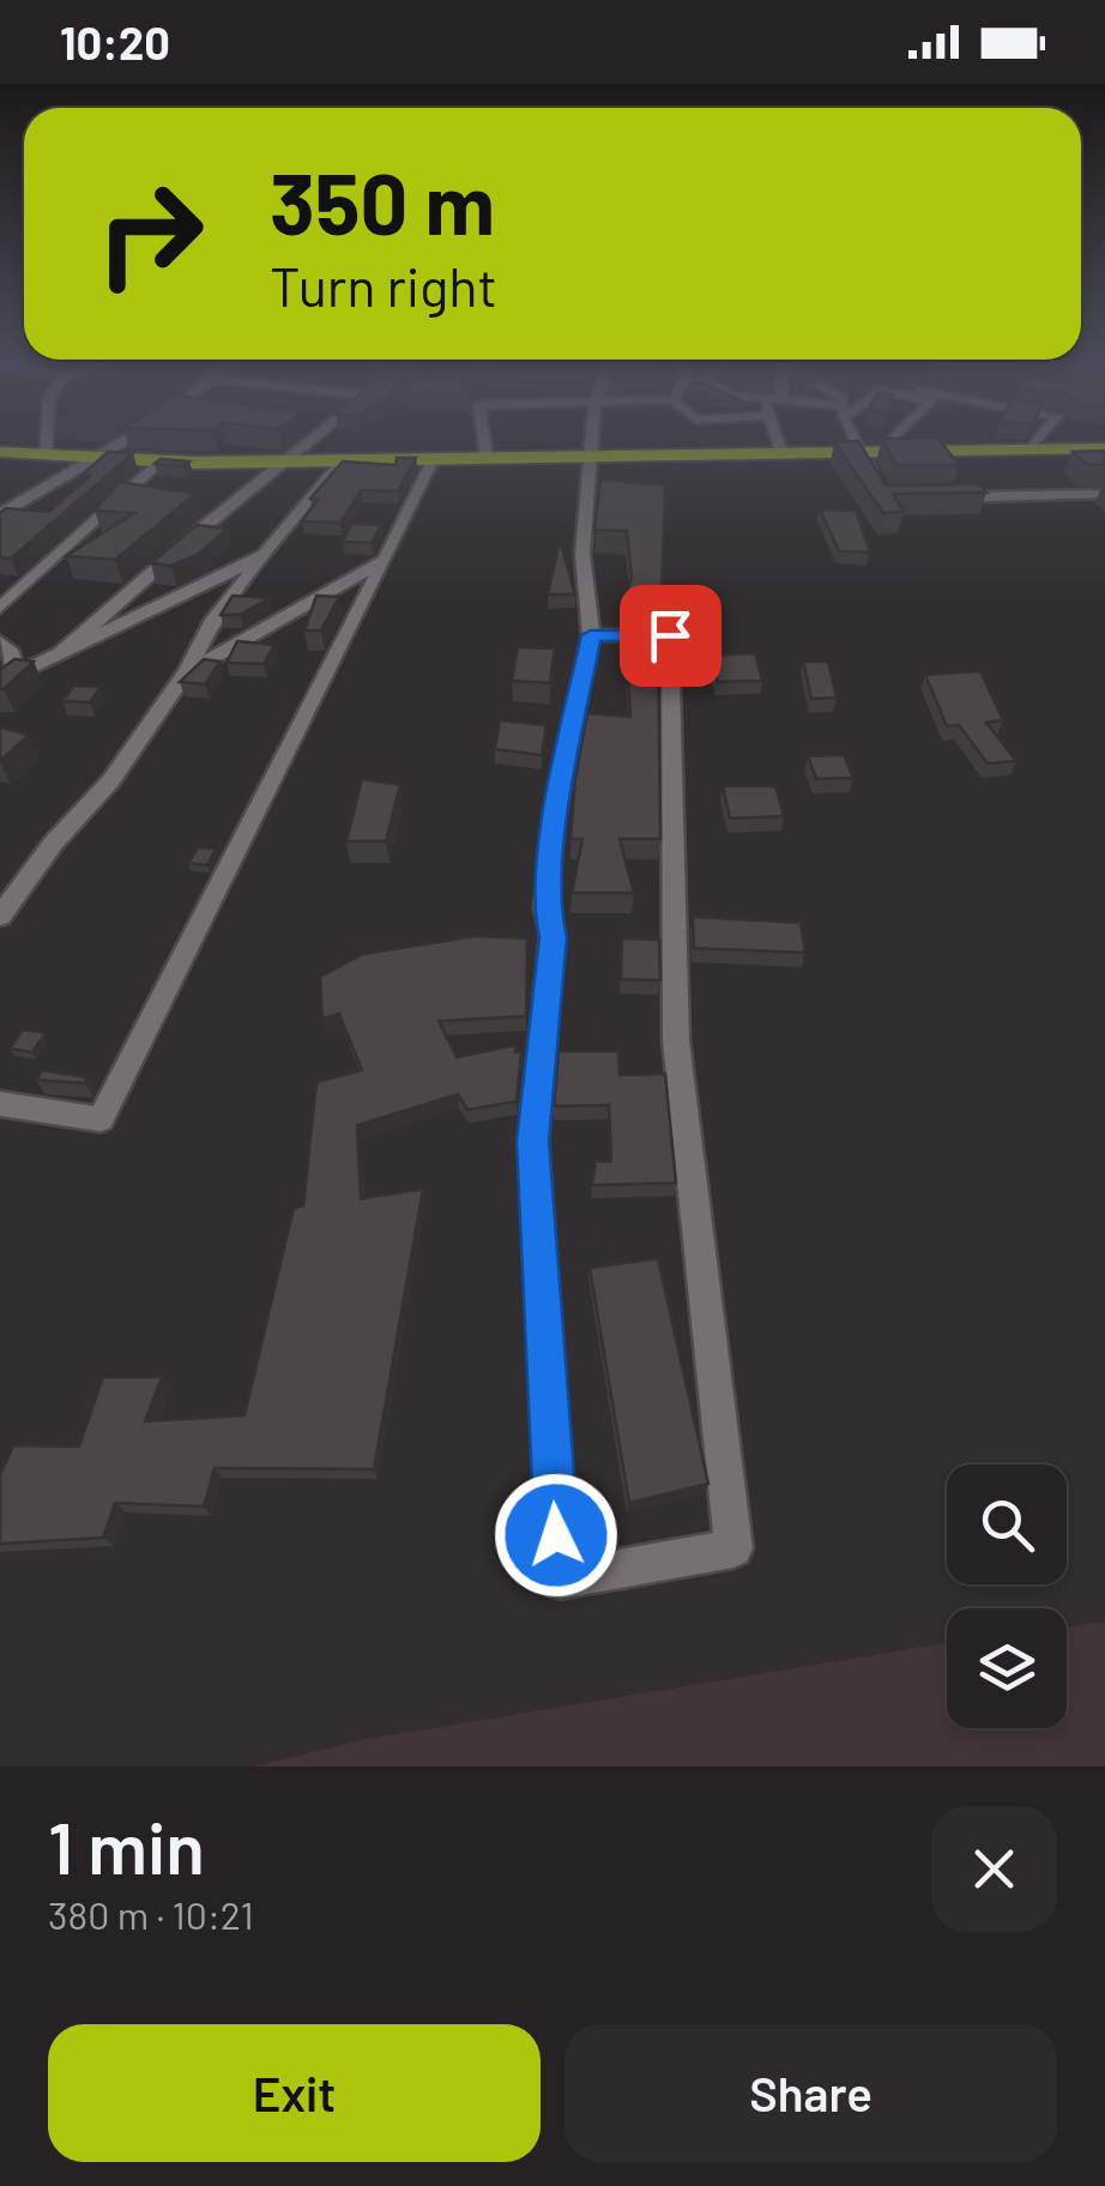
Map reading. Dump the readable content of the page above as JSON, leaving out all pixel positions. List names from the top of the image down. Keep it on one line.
{"page":{"status":"10:20","turn":["350 m","Turn right"],"heading":["1 min","380 m · 10:21"],"buttons":["Exit","Share"]}}
